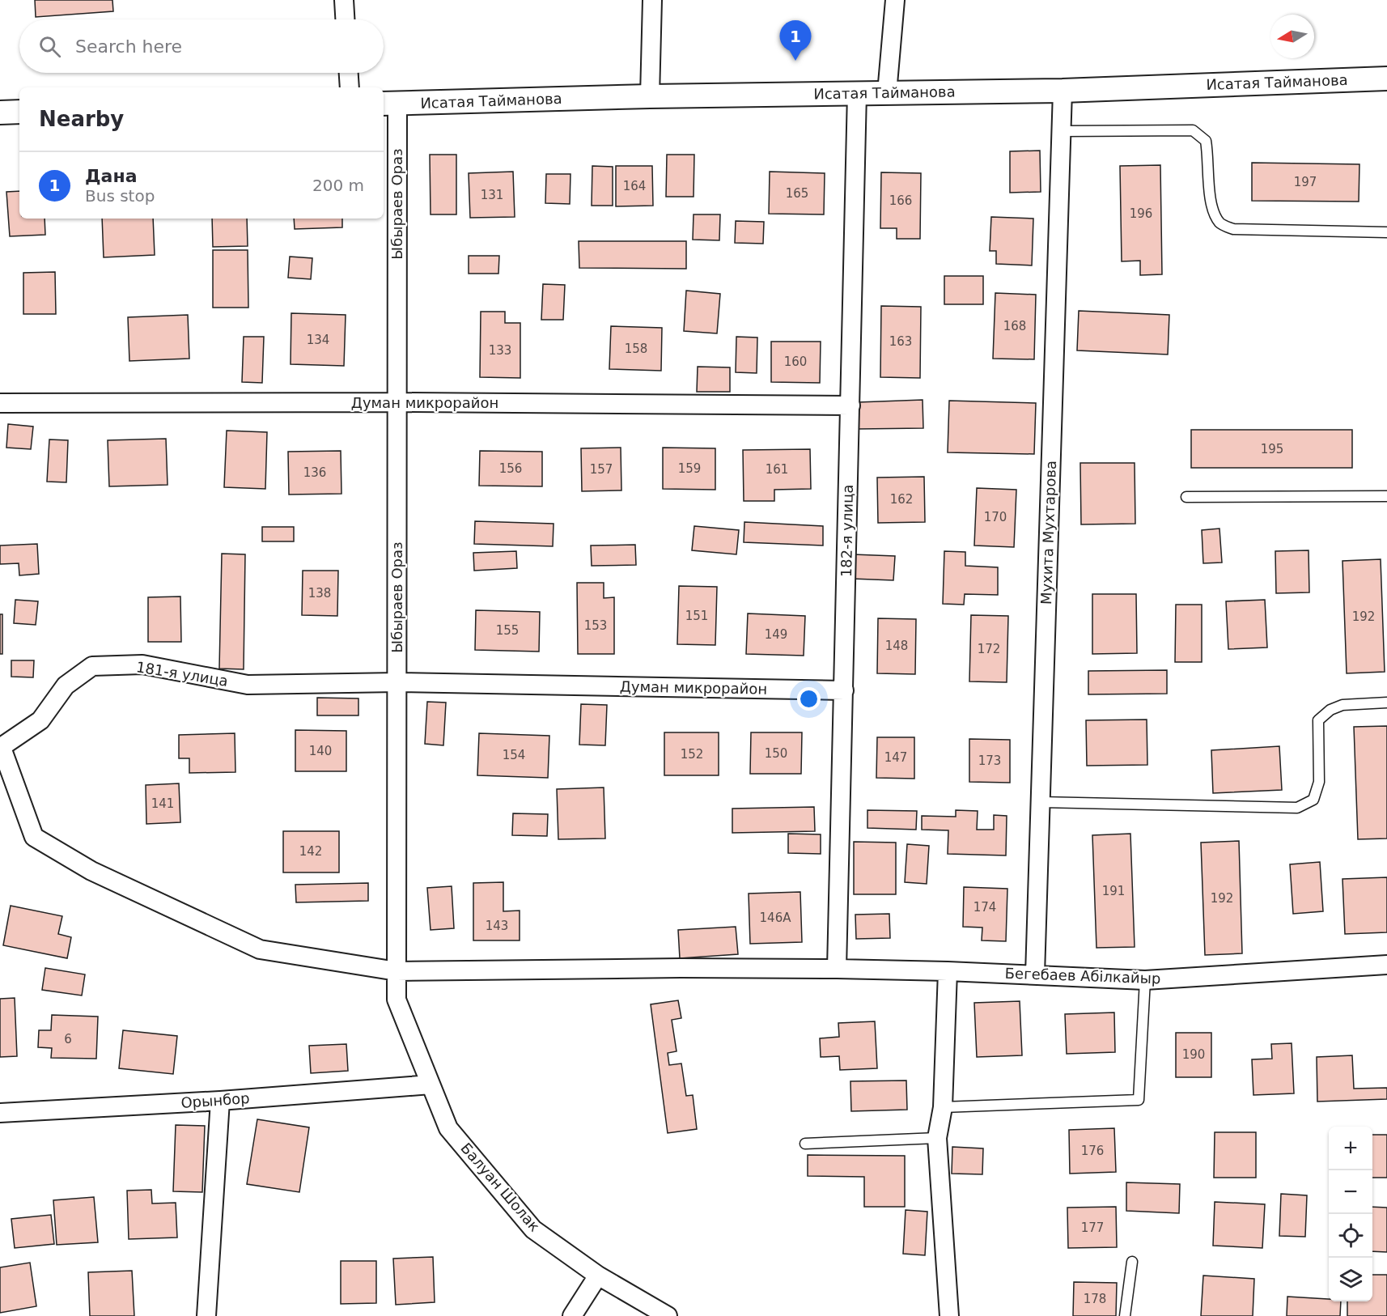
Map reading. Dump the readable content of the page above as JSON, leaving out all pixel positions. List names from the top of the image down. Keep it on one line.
{"streets":{"street":["Исатая Тайманова","Ыбыраев Ораз","Думан микрорайон","182-я улица","Мухита Мухтарова","181-я улица","Бегебаев Абілкайыр","Орынбор","Балуан Шолак"]},"crossings":[["Исатая Тайманова","Ыбыраев Ораз"],["Исатая Тайманова","182-я улица"],["Исатая Тайманова","Мухита Мухтарова"],["Ыбыраев Ораз","Думан микрорайон"],["Ыбыраев Ораз","181-я улица"],["Ыбыраев Ораз","Орынбор"],["Ыбыраев Ораз","Балуан Шолак"],["Думан микрорайон","182-я улица"],["Думан микрорайон","181-я улица"],["182-я улица","Бегебаев Абілкайыр"],["Мухита Мухтарова","Бегебаев Абілкайыр"],["Орынбор","Балуан Шолак"]],"house_numbers":["197","164","165","131","166","196","168","134","163","158","133","160","195","156","159","157","161","136","162","170","138","151","192","153","155","149","148","172","140","150","152","154","147","173","141","142","191","192","174","146А","143","6","190","176","177","178"],"north":"left","page":{"search":"Search here","pins":"1","heading":"Nearby","list":[{"mark":"1","name":"Дана","note":"Bus stop","value":"200 m"}],"map_buttons":["+","−"]}}
